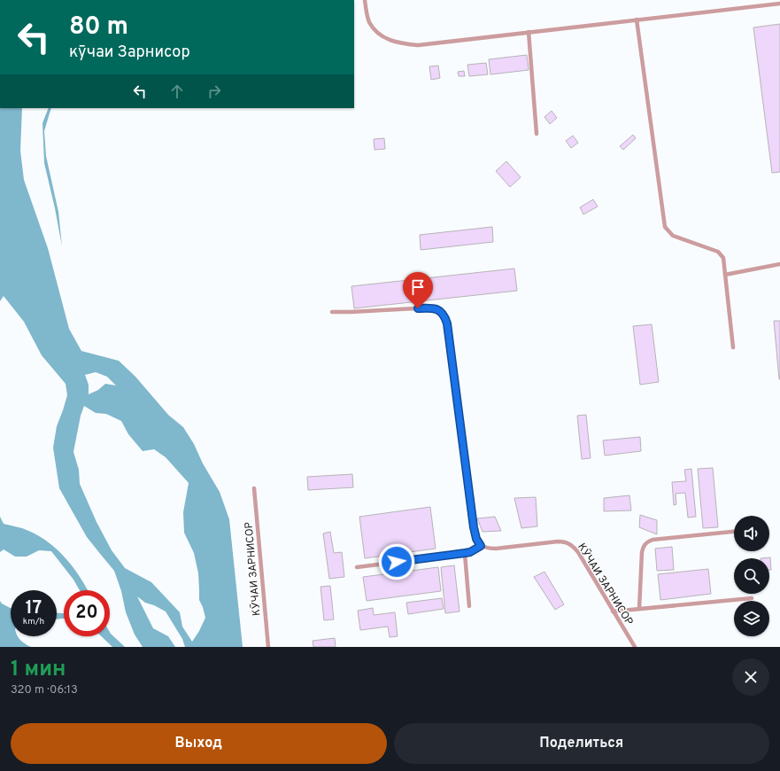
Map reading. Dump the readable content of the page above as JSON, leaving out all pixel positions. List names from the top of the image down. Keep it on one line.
{"streets":{"lane":["КӮЧАИ ЗАРНИСОР"]},"page":{"turn":["80 m","кӯчаи Зарнисор"],"speed":"17 km/h","limit":"20","heading":["1 мин","320 m · 06:13"],"buttons":["Выход","Поделиться"]}}
